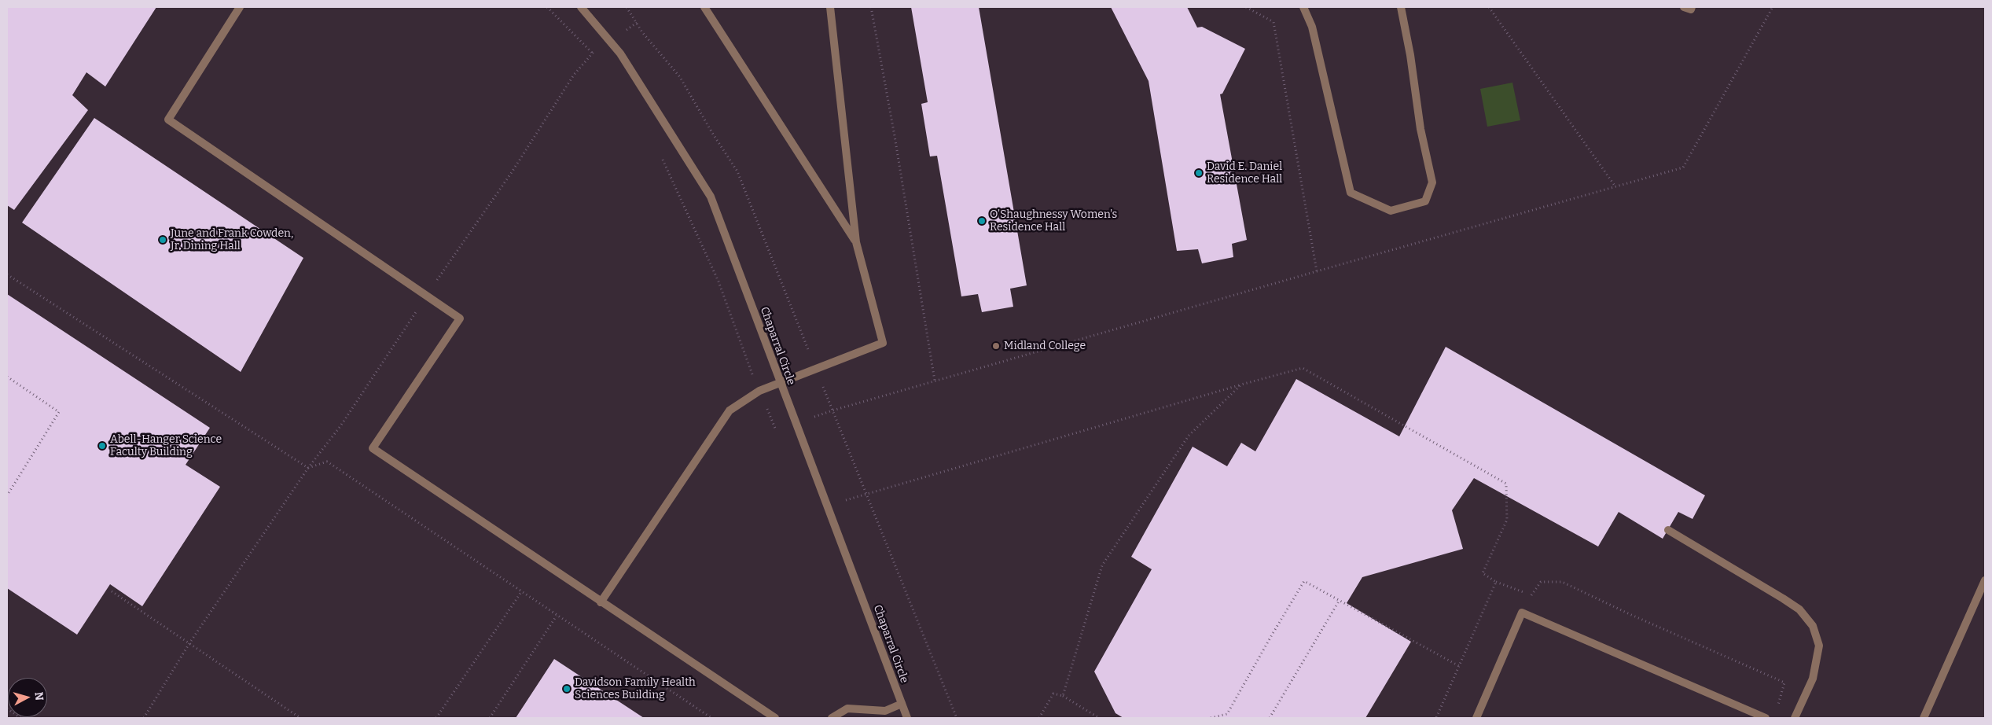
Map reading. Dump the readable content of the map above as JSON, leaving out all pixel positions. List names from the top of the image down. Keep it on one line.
{"streets":{"street":["Chaparral Circle"]},"places":["David E. Daniel Residence Hall","O’Shaughnessy Women's Residence Hall","June and Frank Cowden, Jr. Dining Hall","Midland College","Abell-Hanger Science Faculty Building","Davidson Family Health Sciences Building"],"north":"right"}
